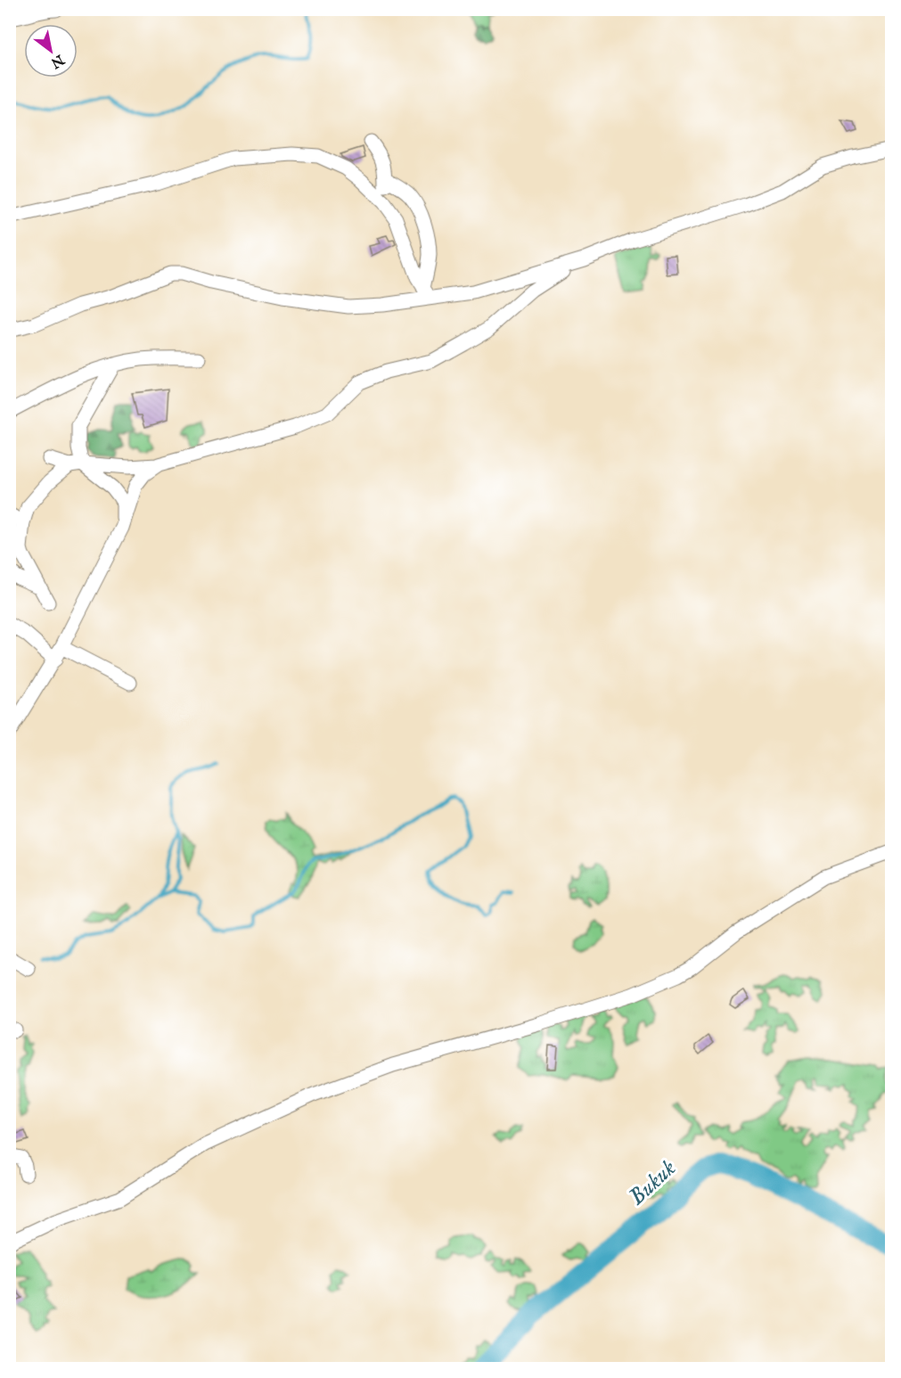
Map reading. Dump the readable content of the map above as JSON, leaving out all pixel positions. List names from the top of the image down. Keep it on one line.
{"water":["Bukuk"],"north":"bottom right"}
